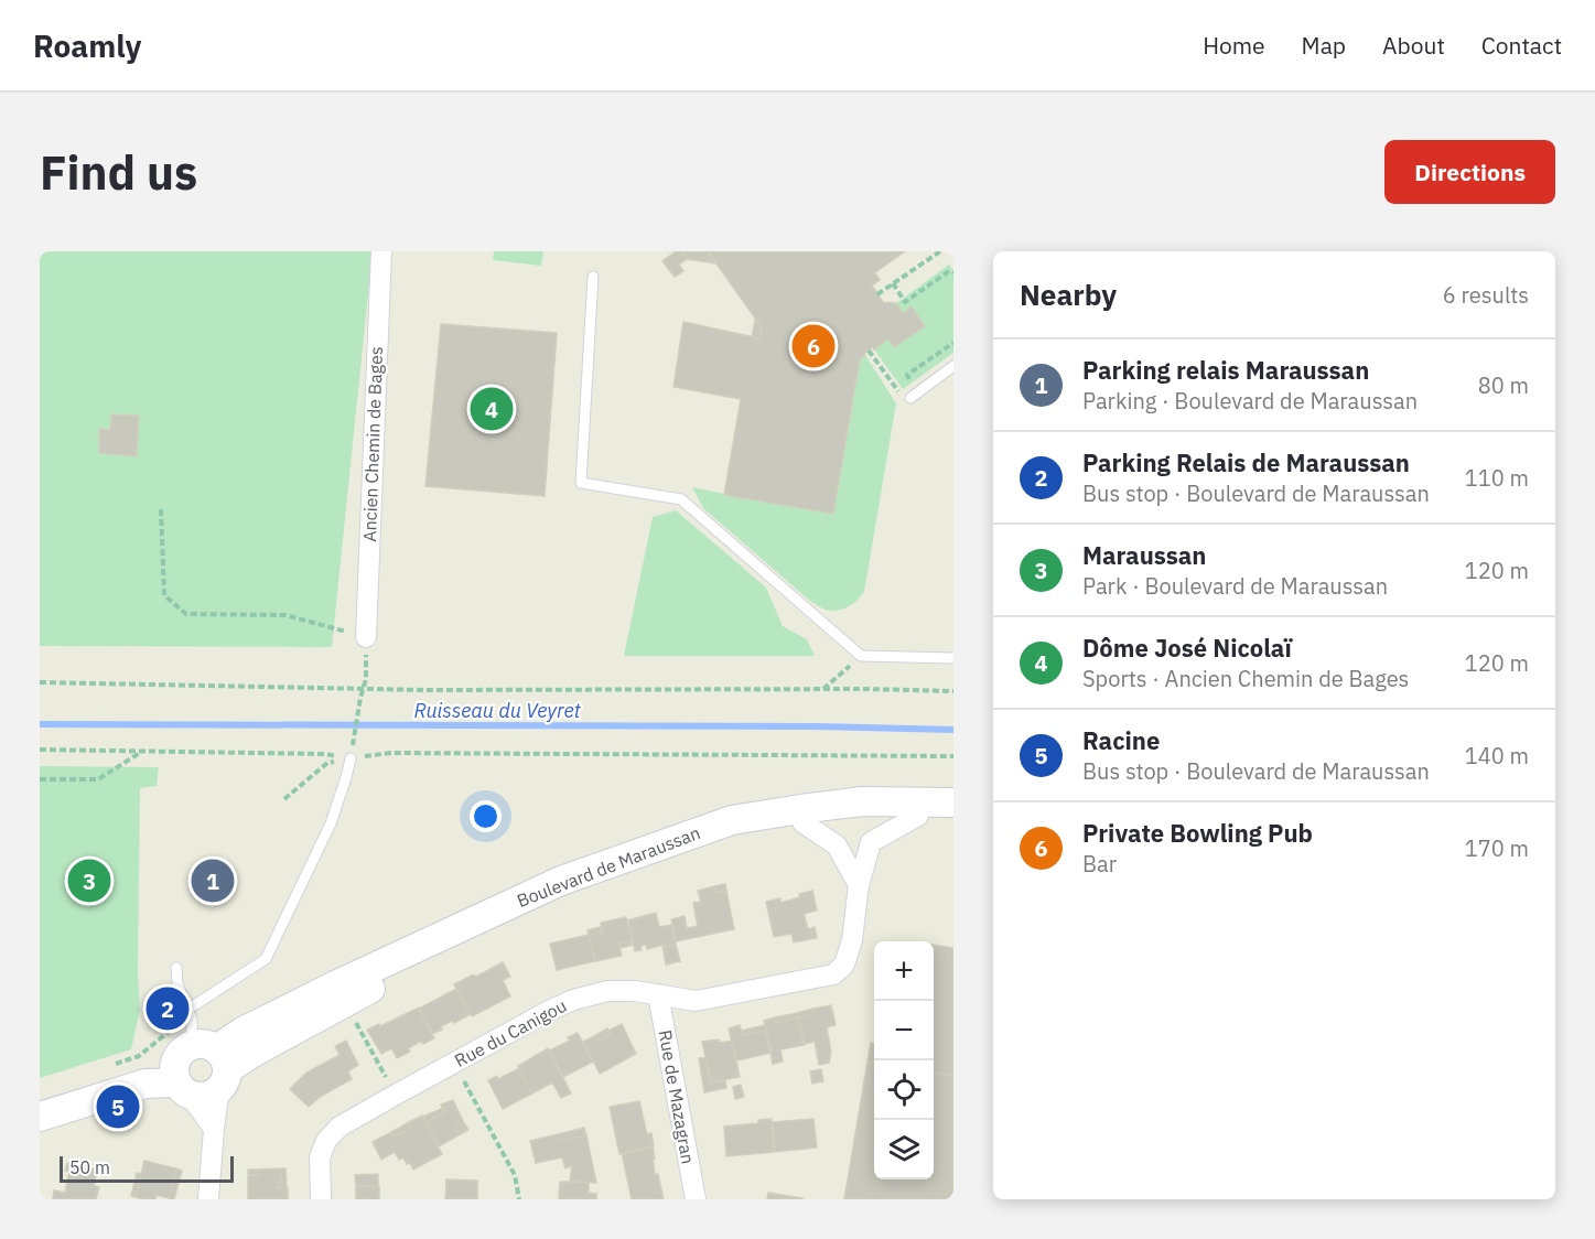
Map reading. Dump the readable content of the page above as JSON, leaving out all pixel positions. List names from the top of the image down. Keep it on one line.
{"streets":{"main road":["Boulevard de Maraussan"],"street":["Ancien Chemin de Bages","Rue du Canigou","Rue de Mazagran"]},"crossings":[["Boulevard de Maraussan","Rue du Canigou"],["Rue du Canigou","Rue de Mazagran"]],"water":["Ruisseau du Veyret"],"scale_bar":"50 m","page":{"header":"Roamly","nav":["Home","Map","About","Contact"],"buttons":"Directions","title":"Find us","heading":["Nearby","6 results"],"pins":["6","4","1","3","2","5"],"list":[{"mark":"1","name":"Parking relais Maraussan","note":"Parking · Boulevard de Maraussan","value":"80 m"},{"mark":"2","name":"Parking Relais de Maraussan","note":"Bus stop · Boulevard de Maraussan","value":"110 m"},{"mark":"3","name":"Maraussan","note":"Park · Boulevard de Maraussan","value":"120 m"},{"mark":"4","name":"Dôme José Nicolaï","note":"Sports · Ancien Chemin de Bages","value":"120 m"},{"mark":"5","name":"Racine","note":"Bus stop · Boulevard de Maraussan","value":"140 m"},{"mark":"6","name":"Private Bowling Pub","note":"Bar","value":"170 m"}],"map_buttons":["+","−"],"scale":"50 m"}}
